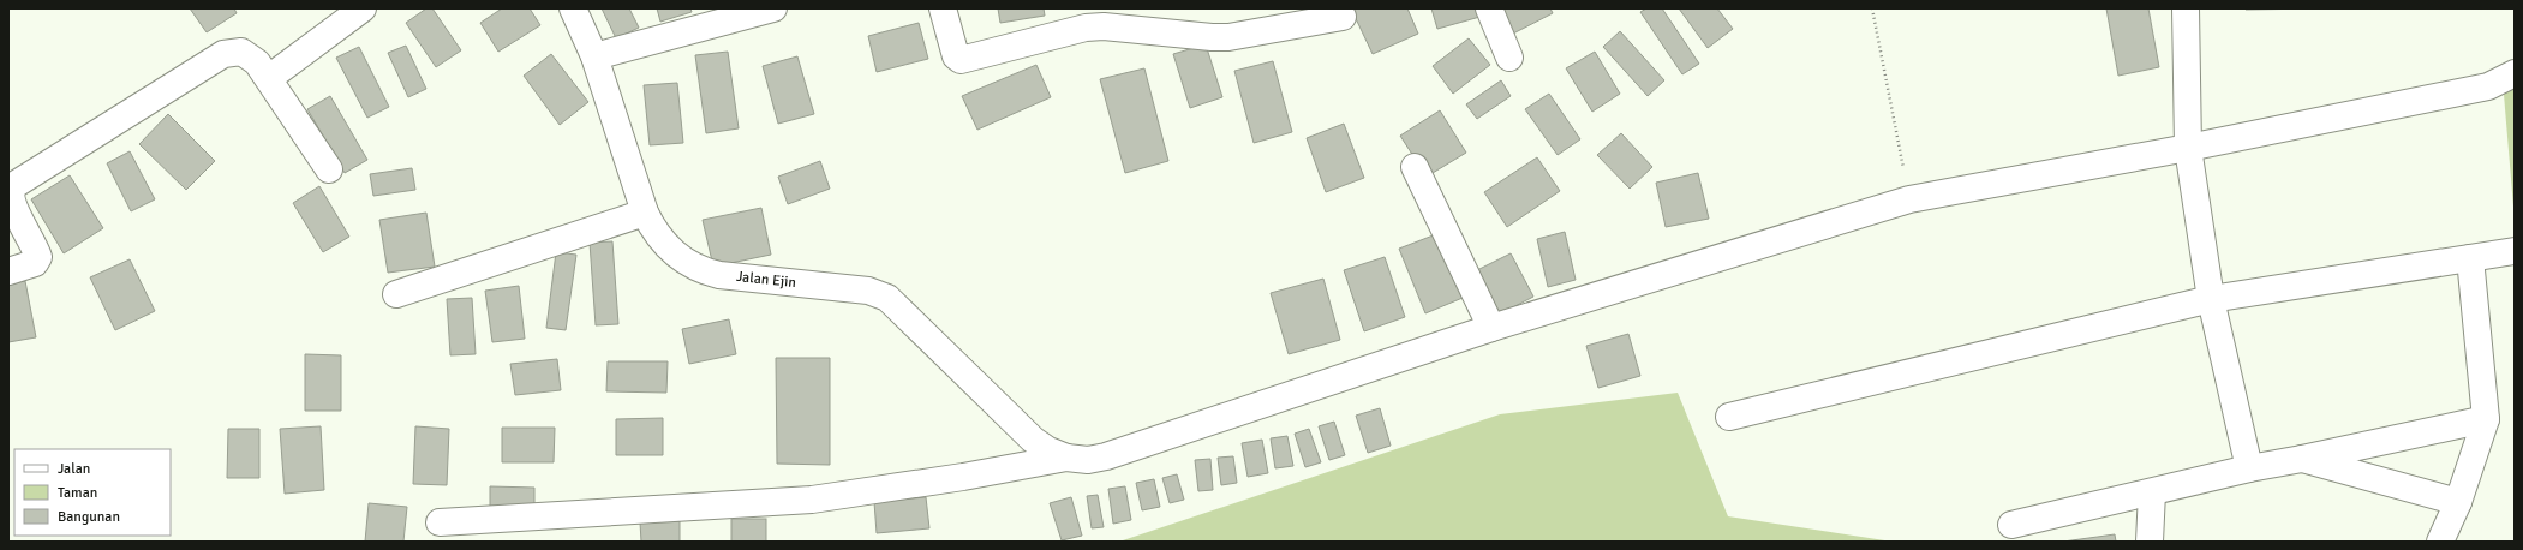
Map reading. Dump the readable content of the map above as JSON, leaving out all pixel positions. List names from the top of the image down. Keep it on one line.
{"streets":{"street":["Jalan Ejin"]},"legend":["Jalan","Taman","Bangunan"]}
